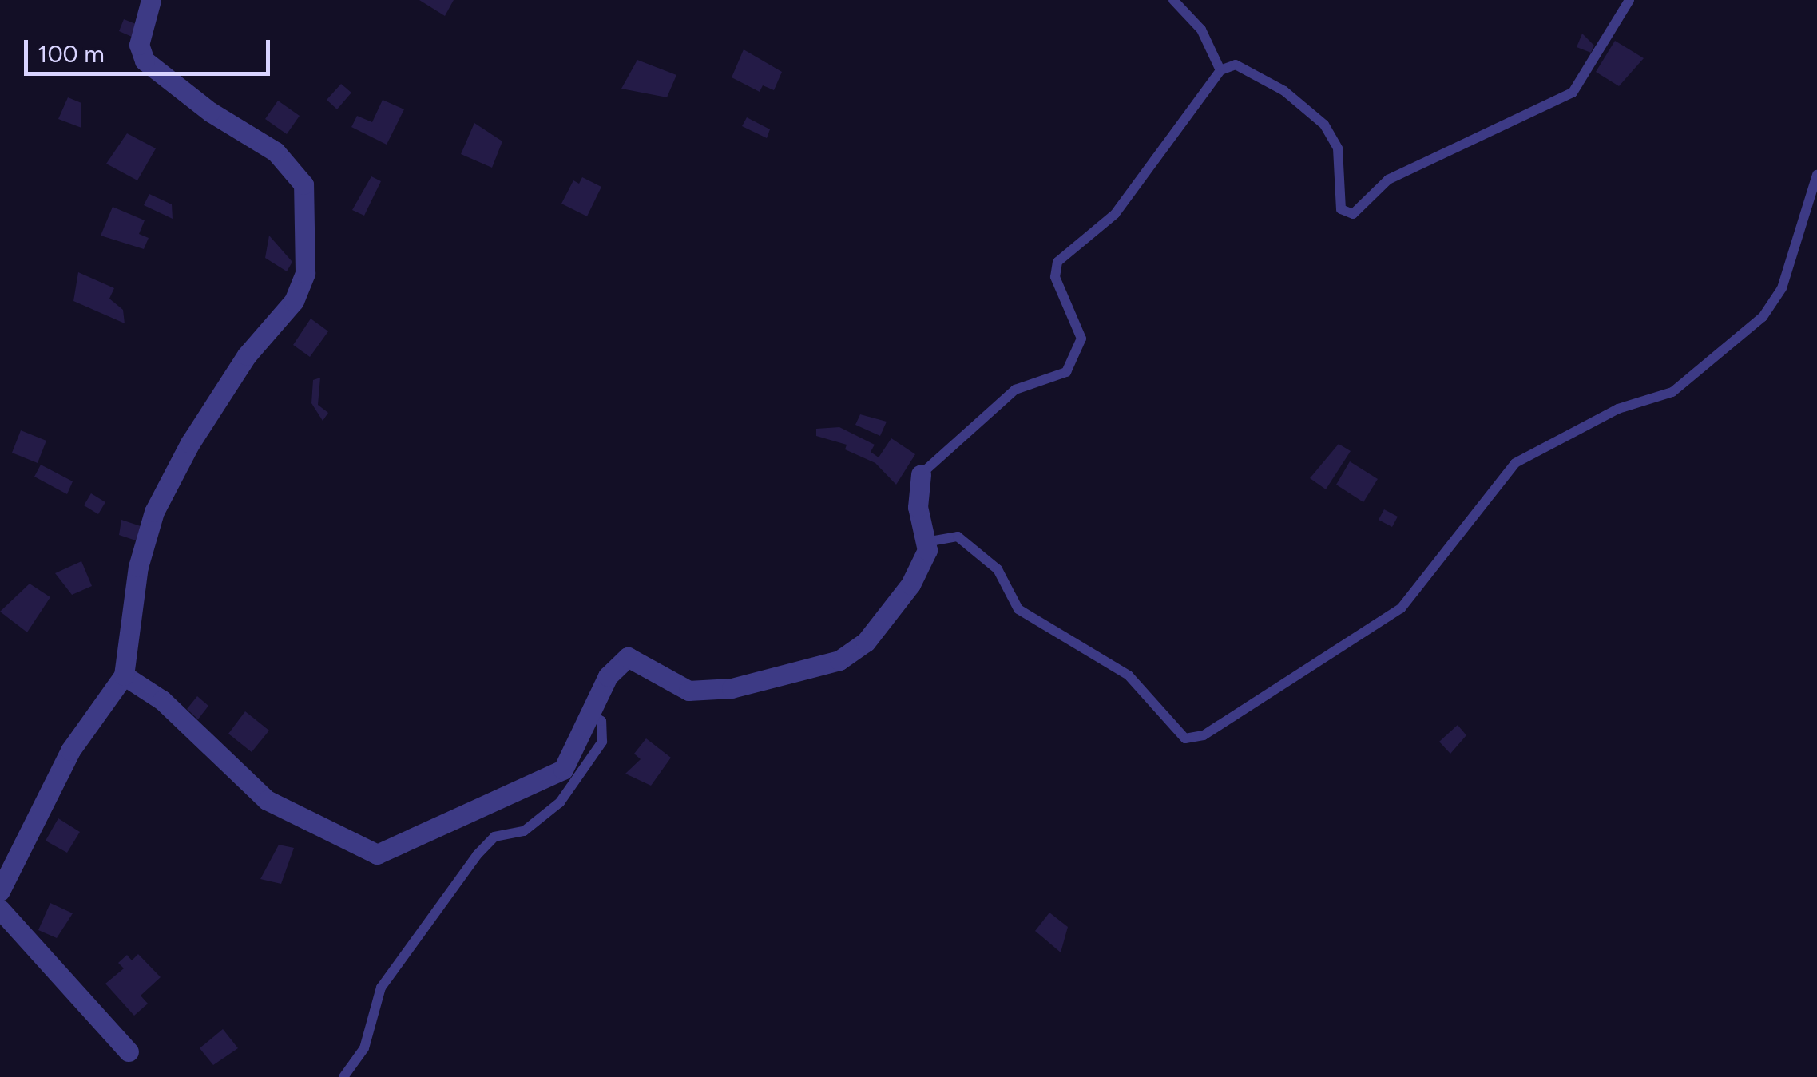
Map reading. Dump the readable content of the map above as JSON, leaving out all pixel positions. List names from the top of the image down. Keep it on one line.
{"scale_bar":"100 m"}
